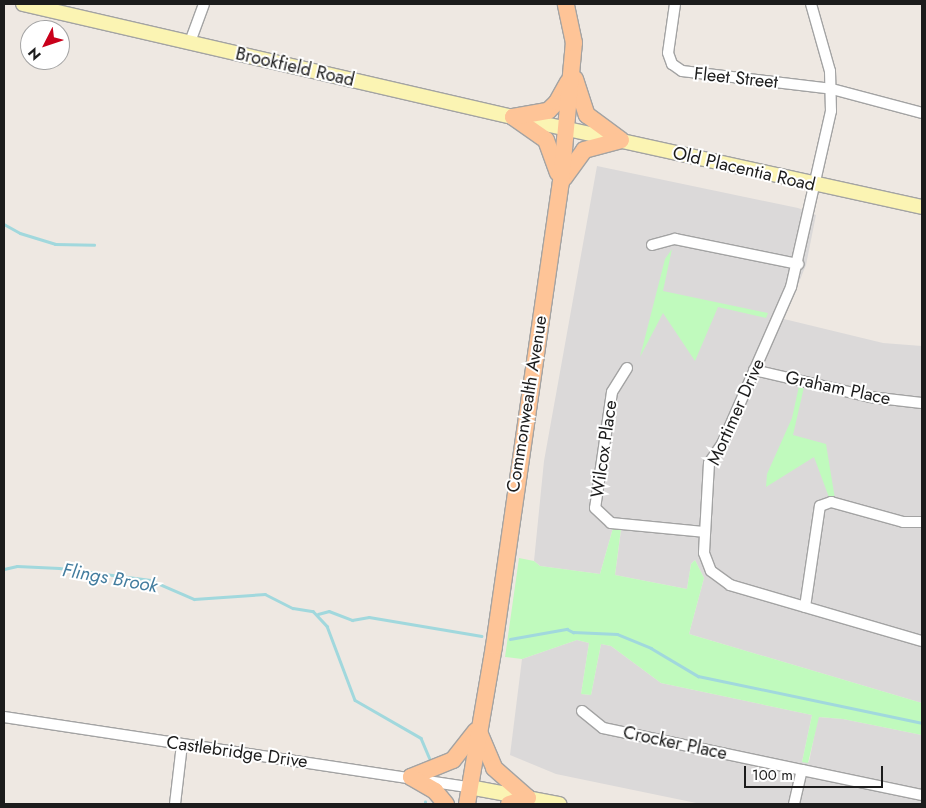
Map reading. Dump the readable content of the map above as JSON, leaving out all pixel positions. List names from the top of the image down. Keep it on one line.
{"streets":{"main road":["Brookfield Road","Old Placentia Road","Commonwealth Avenue"],"street":["Fleet Street","Graham Place","Mortimer Drive","Wilcox Place","Crocker Place","Castlebridge Drive"]},"crossings":[["Brookfield Road","Old Placentia Road"],["Brookfield Road","Commonwealth Avenue"],["Fleet Street","Mortimer Drive"],["Old Placentia Road","Commonwealth Avenue"],["Old Placentia Road","Mortimer Drive"],["Graham Place","Mortimer Drive"],["Commonwealth Avenue","Castlebridge Drive"],["Mortimer Drive","Wilcox Place"]],"water":["Flings Brook"],"scale_bar":"100 m","north":"bottom left"}
